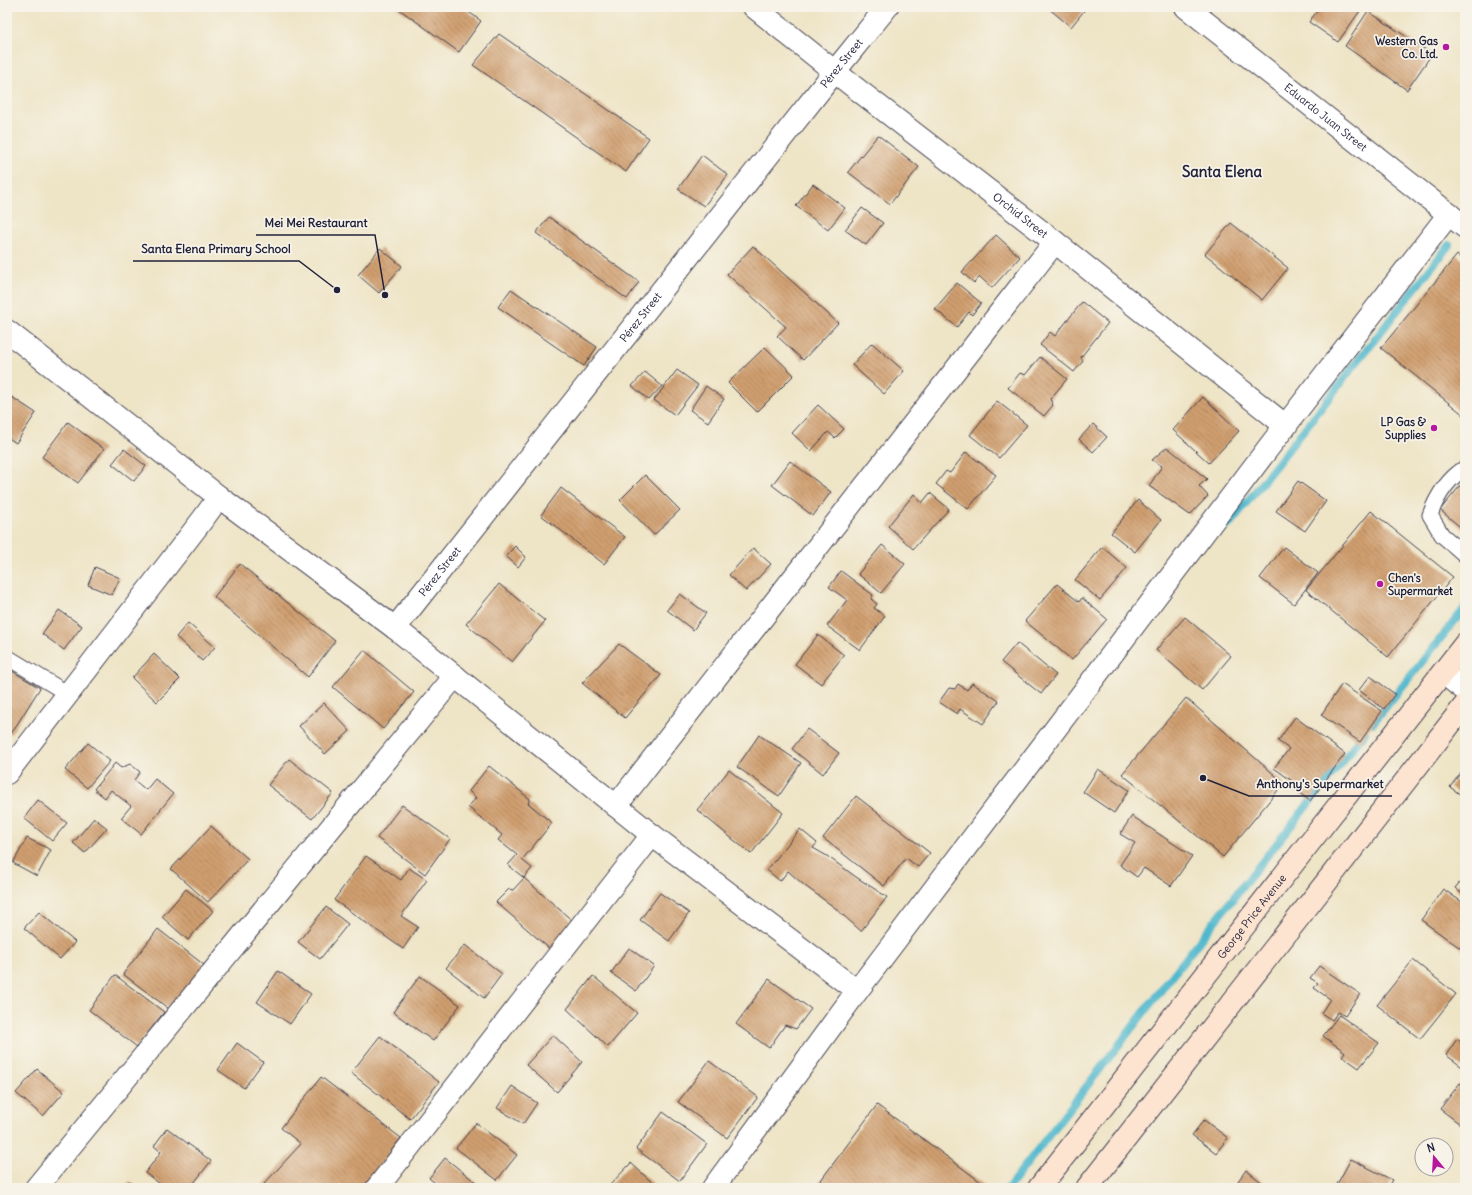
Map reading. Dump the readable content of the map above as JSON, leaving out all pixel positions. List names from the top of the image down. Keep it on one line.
{"streets":{"main road":["George Price Avenue"],"street":["Pérez Street","Eduardo Juan Street","Orchid Street"]},"crossings":[["Pérez Street","Orchid Street"]],"districts":["Santa Elena"],"places":["Western Gas Co. Ltd.","Santa Elena Primary School","Mei Mei Restaurant","LP Gas & Supplies","Chen's Supermarket","Anthony's Supermarket"],"north":"top"}
